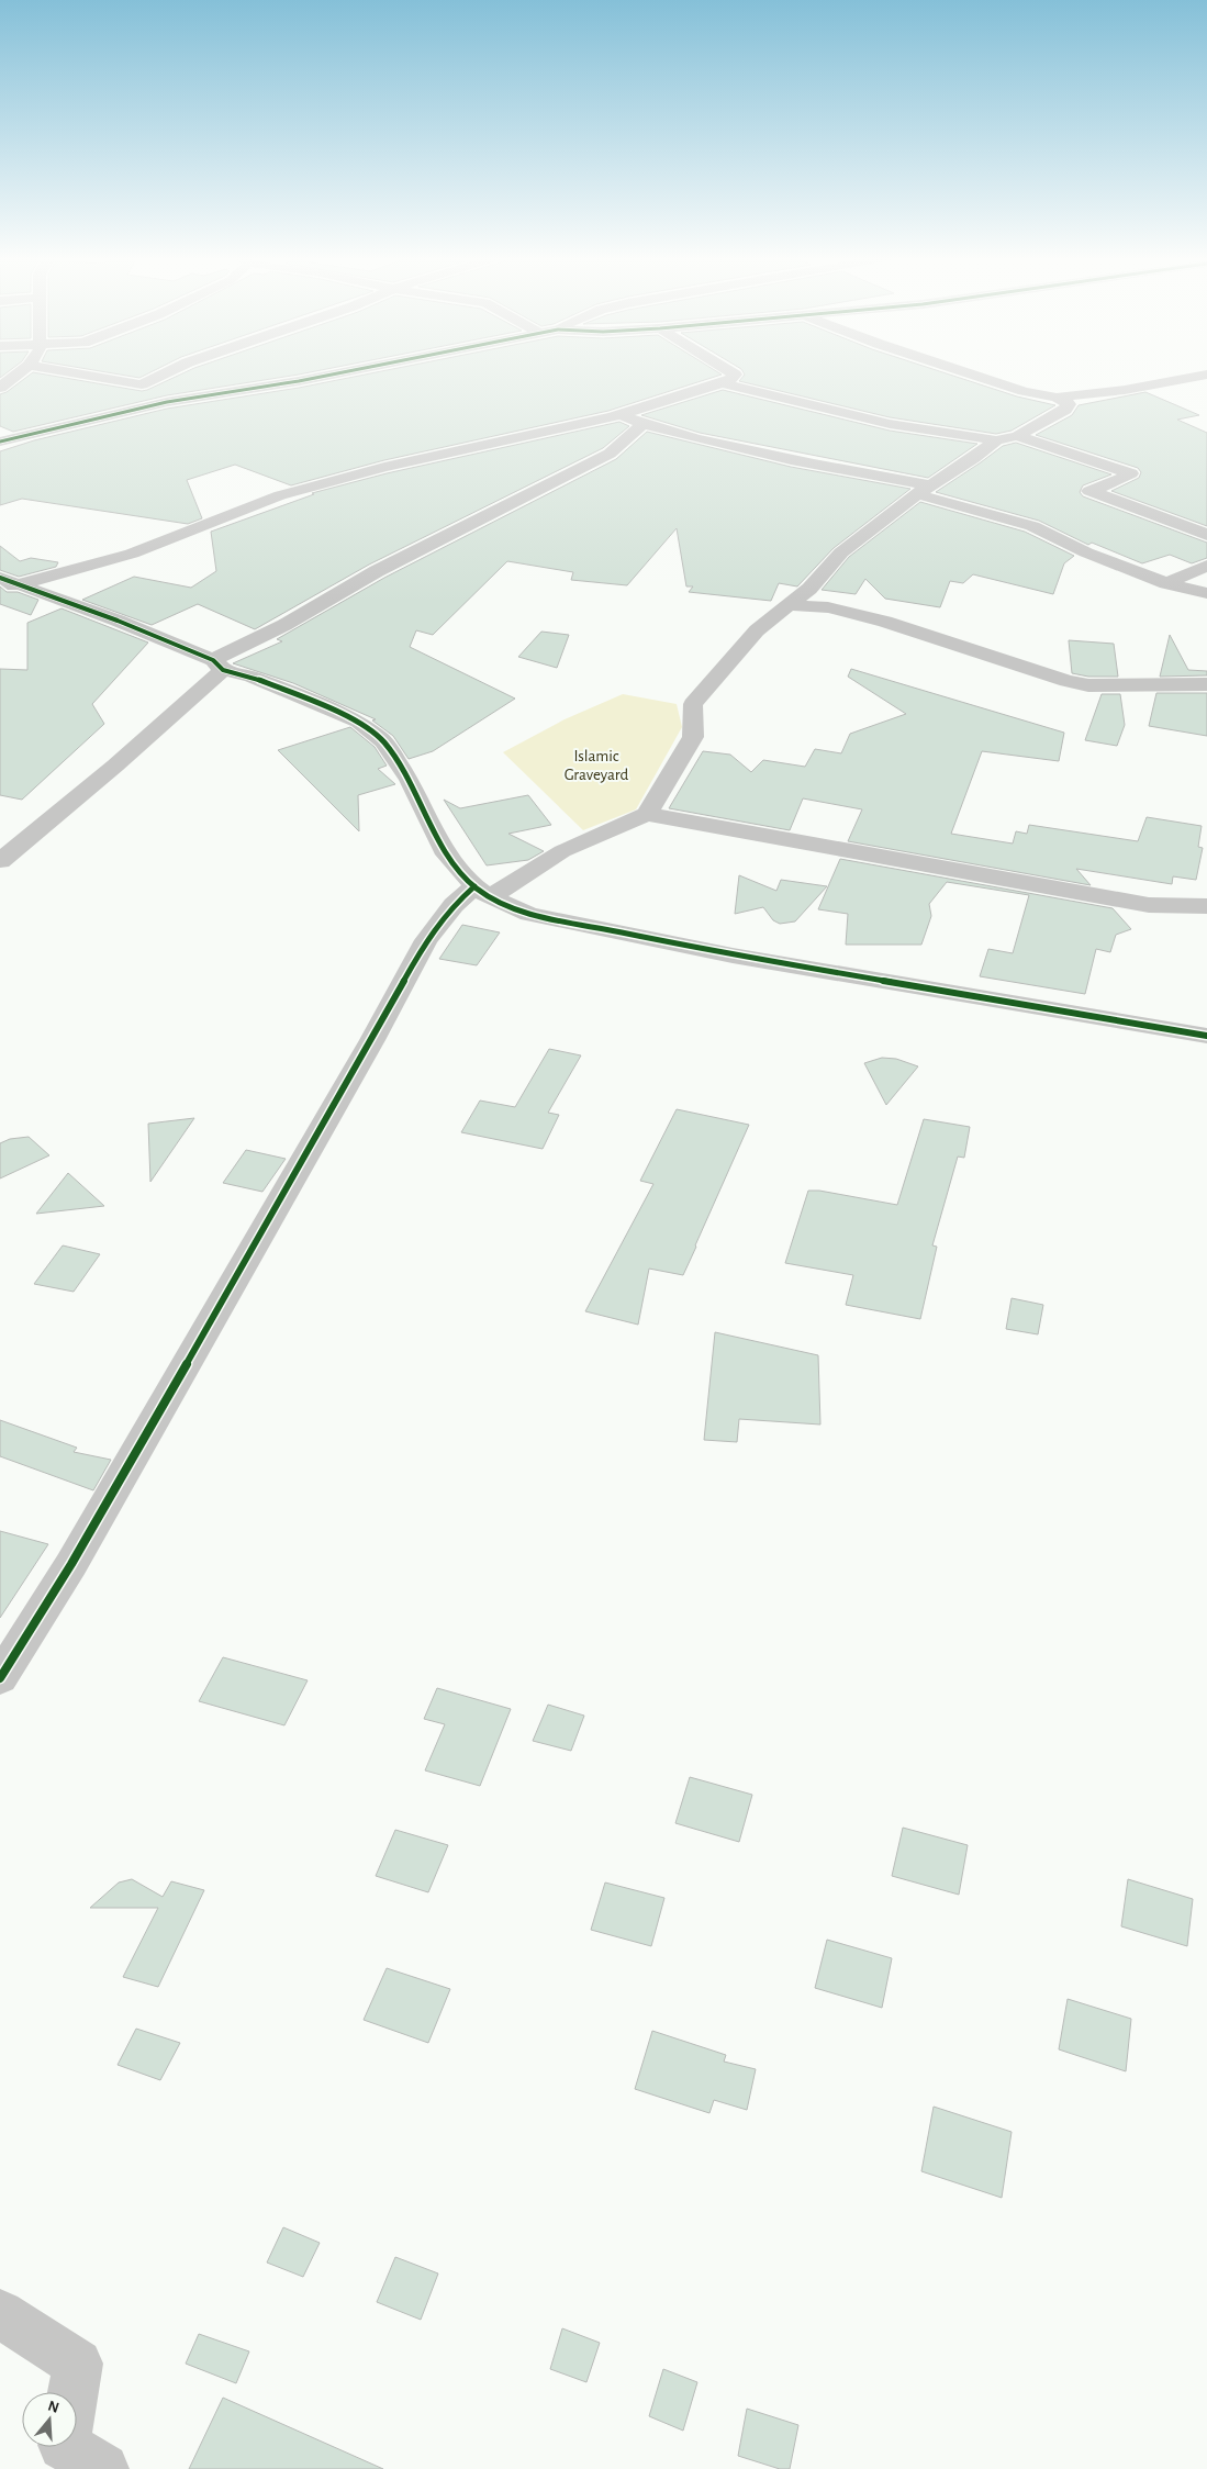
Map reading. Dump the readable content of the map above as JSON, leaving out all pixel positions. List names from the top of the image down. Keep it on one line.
{"parks":["Islamic Graveyard"],"north":"top"}
